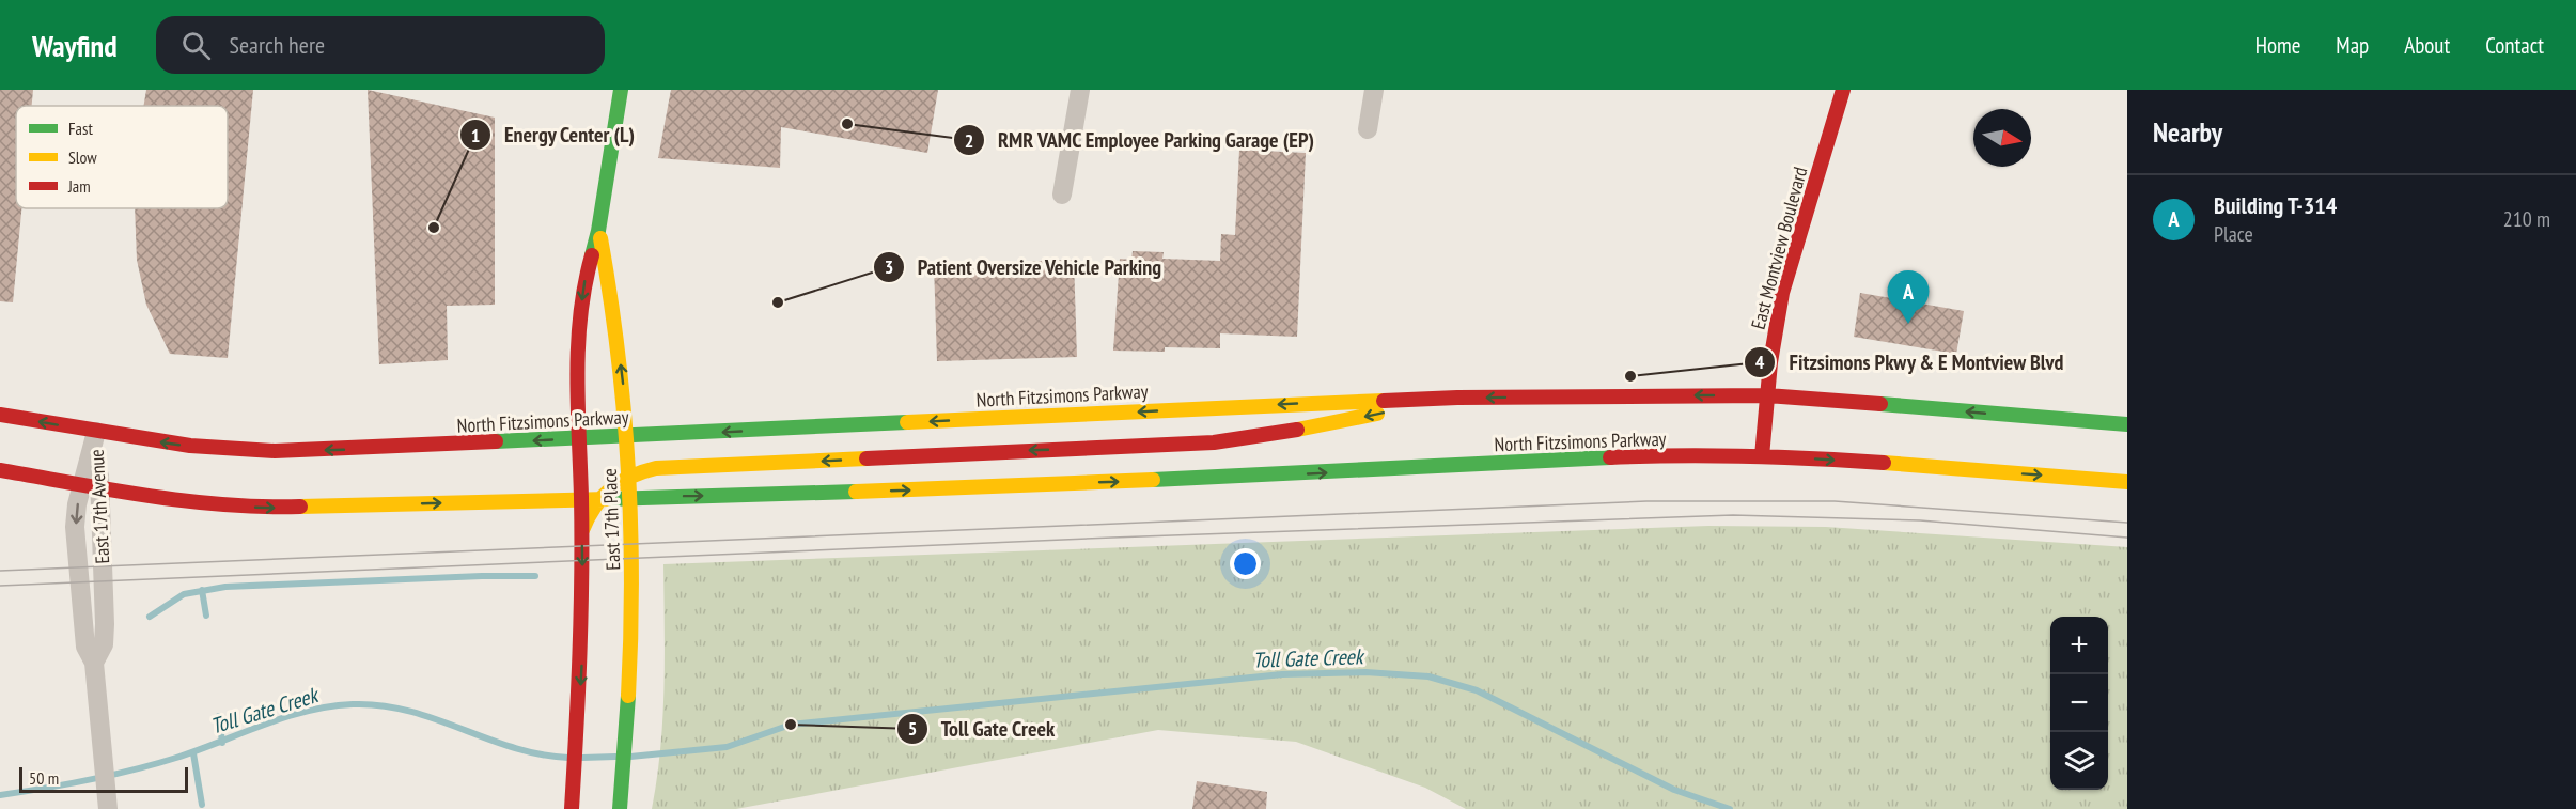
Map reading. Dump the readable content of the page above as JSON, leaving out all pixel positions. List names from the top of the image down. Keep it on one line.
{"streets":{"main road":["East Montview Boulevard","North Fitzsimons Parkway","East 17th Place"],"street":["East 17th Avenue"]},"crossings":[["East Montview Boulevard","North Fitzsimons Parkway"],["North Fitzsimons Parkway","East 17th Avenue"],["North Fitzsimons Parkway","East 17th Place"]],"water":["Toll Gate Creek"],"places":["RMR VAMC Employee Parking Garage (EP)","Energy Center (L)","Patient Oversize Vehicle Parking","Fitzsimons Pkwy & E Montview Blvd","Toll Gate Creek"],"legend":["Fast","Slow","Jam"],"scale_bar":"50 m","north":"right","page":{"header":"Wayfind","search":"Search here","nav":["Home","Map","About","Contact"],"heading":"Nearby","list":[{"mark":"A","name":"Building T-314","note":"Place","value":"210 m"}],"pins":"A","map_buttons":["+","−"],"scale":"50 m"}}
